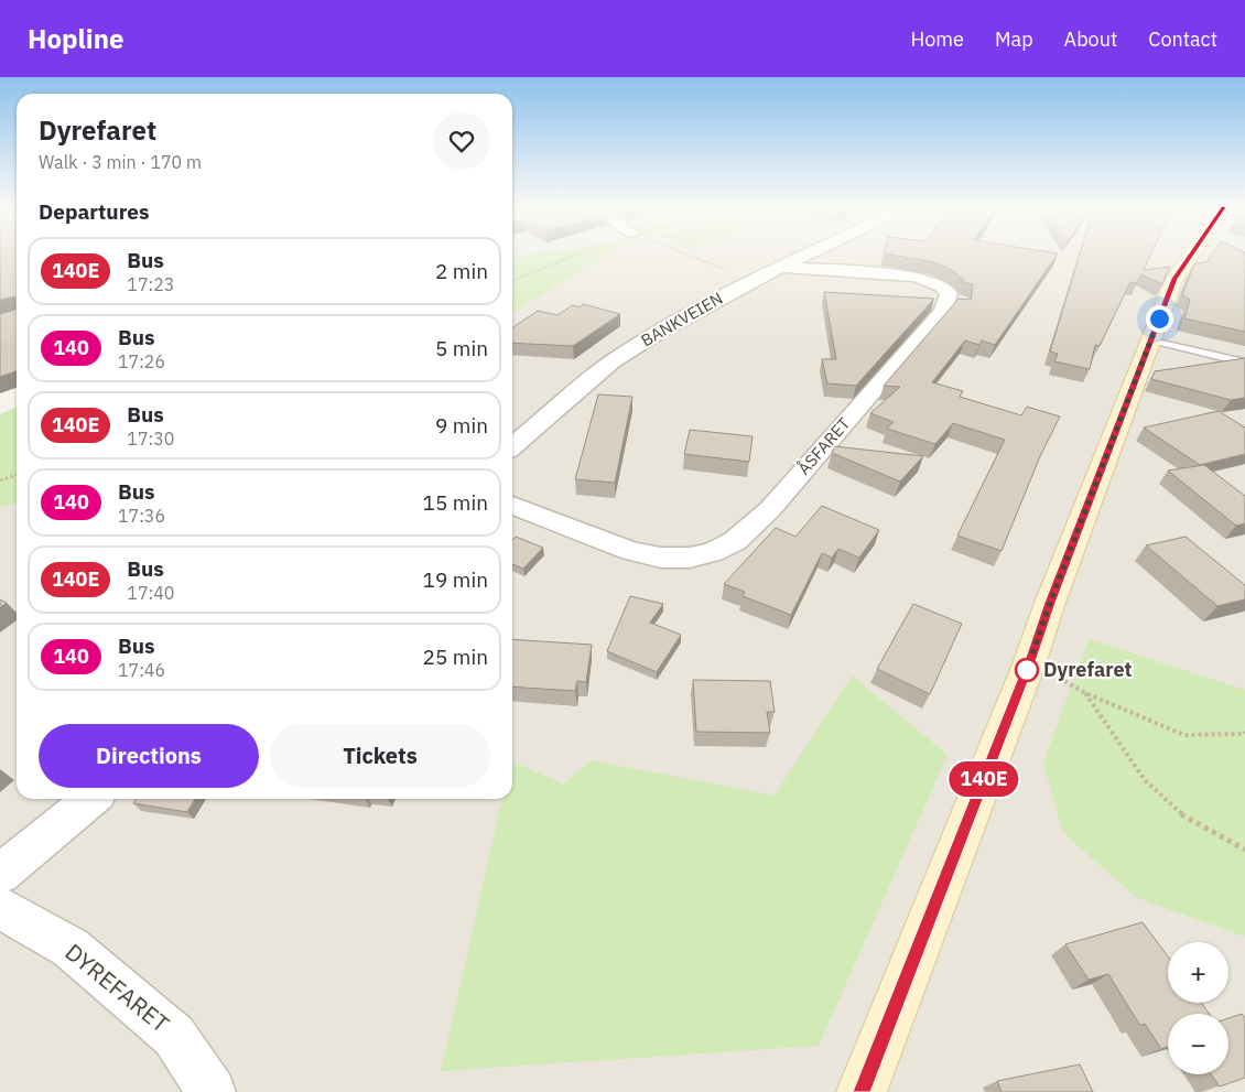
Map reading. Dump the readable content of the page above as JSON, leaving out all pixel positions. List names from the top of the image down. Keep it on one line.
{"streets":{"street":["BANKVEIEN","ÅSFARET","DYREFARET"]},"crossings":[["BANKVEIEN","ÅSFARET"]],"places":["Dyrefaret"],"lines":["bus line 140E"],"page":{"header":"Hopline","nav":["Home","Map","About","Contact"],"on_map":"140E","heading":[["Dyrefaret","Walk · 3 min · 170 m"],"Departures"],"list":[{"mark":"140E","name":"Bus","note":"17:23","value":"2 min"},{"mark":"140","name":"Bus","note":"17:26","value":"5 min"},{"mark":"140E","name":"Bus","note":"17:30","value":"9 min"},{"mark":"140","name":"Bus","note":"17:36","value":"15 min"},{"mark":"140E","name":"Bus","note":"17:40","value":"19 min"},{"mark":"140","name":"Bus","note":"17:46","value":"25 min"}],"buttons":["Directions","Tickets"],"map_buttons":["+","−"]}}
